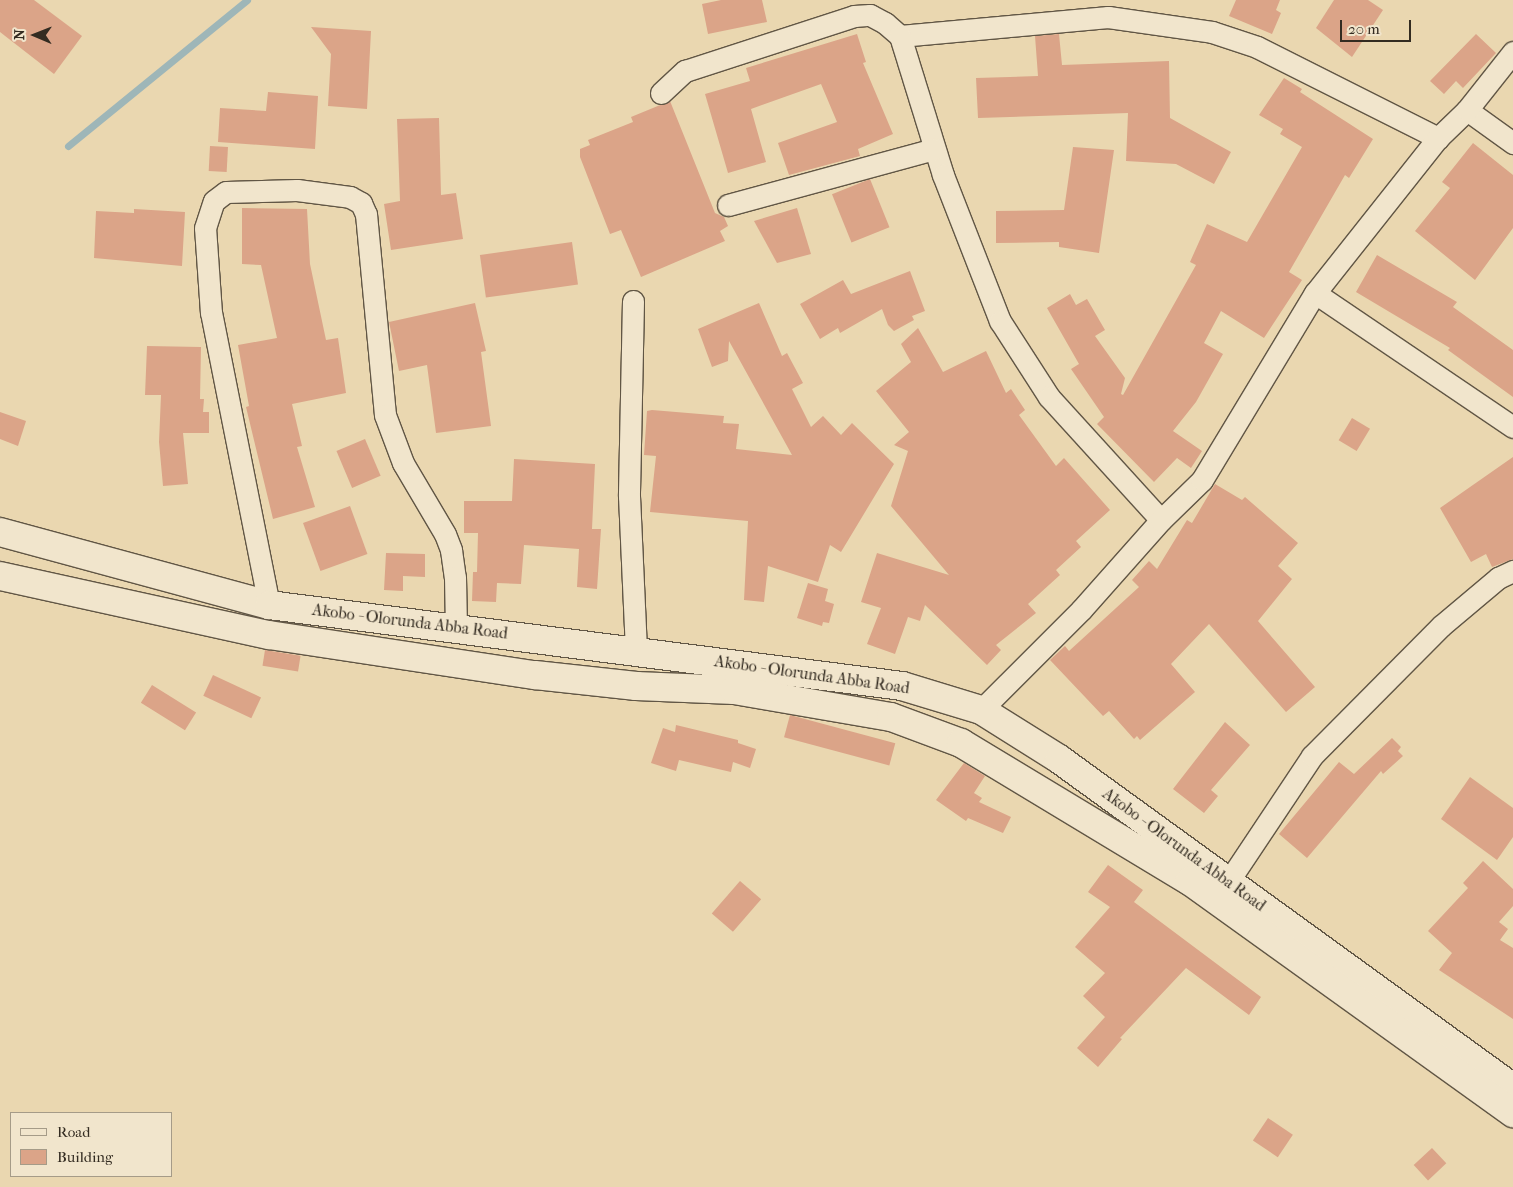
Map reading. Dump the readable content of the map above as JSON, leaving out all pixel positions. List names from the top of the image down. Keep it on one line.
{"streets":{"main road":["Akobo - Olorunda Abba Road"]},"legend":["Road","Building"],"scale_bar":"20 m","north":"left"}
